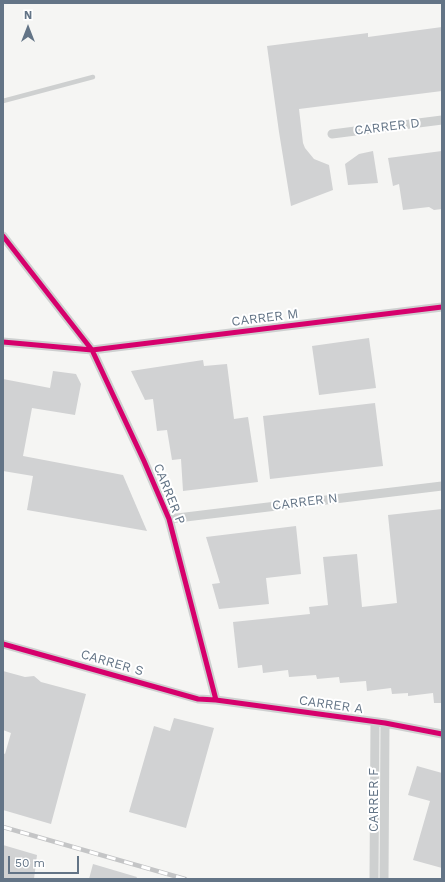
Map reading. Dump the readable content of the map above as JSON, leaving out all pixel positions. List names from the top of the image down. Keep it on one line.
{"streets":{"street":["CARRER D","CARRER M","CARRER P","CARRER N","CARRER S","CARRER A","CARRER F"]},"crossings":[["CARRER M","CARRER P"],["CARRER P","CARRER N"],["CARRER P","CARRER S"],["CARRER P","CARRER A"],["CARRER S","CARRER A"],["CARRER A","CARRER F"]],"scale_bar":"50 m","north":"top"}
